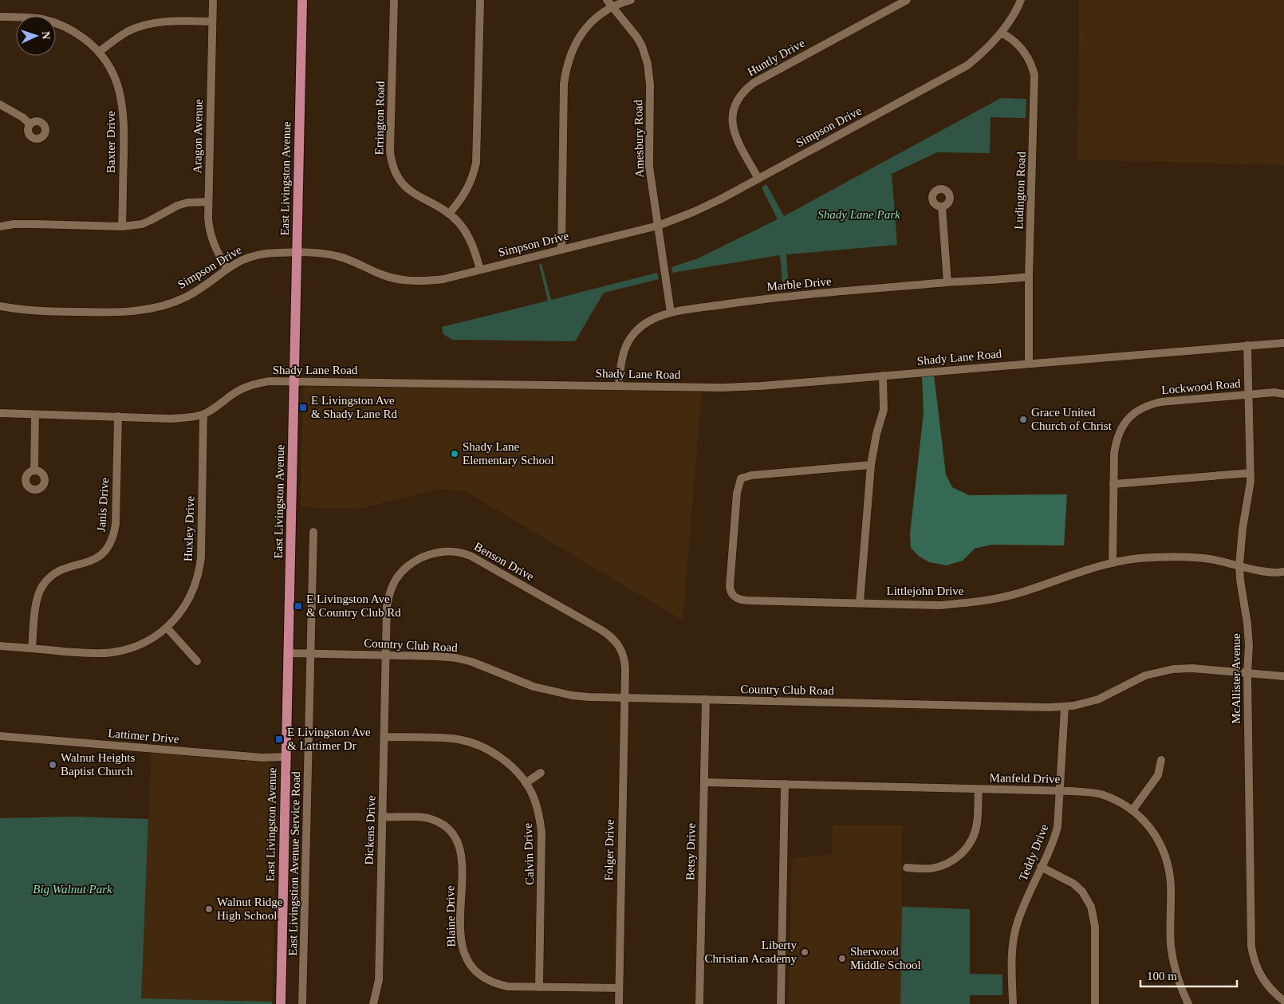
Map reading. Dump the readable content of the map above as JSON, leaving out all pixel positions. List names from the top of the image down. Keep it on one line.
{"streets":{"main road":["East Livingston Avenue"],"street":["Huntly Drive","Errington Road","Simpson Drive","Aragon Avenue","Amesbury Road","Baxter Drive","Ludington Road","Marble Drive","Shady Lane Road","Lockwood Road","Janis Drive","Huxley Drive","Benson Drive","Littlejohn Drive","Country Club Road","McAllister Avenue","Lattimer Drive","Manfeld Drive","Dickens Drive","Folger Drive","Betsy Drive","Teddy Drive","Calvin Drive","East Livingstion Avenue Service Road","Blaine Drive"]},"crossings":[["Huntly Drive","Simpson Drive"],["Errington Road","Simpson Drive"],["Simpson Drive","Aragon Avenue"],["Simpson Drive","Amesbury Road"],["Simpson Drive","East Livingston Avenue"],["Simpson Drive","Ludington Road"],["Amesbury Road","Marble Drive"],["East Livingston Avenue","Shady Lane Road"],["East Livingston Avenue","Country Club Road"],["East Livingston Avenue","Lattimer Drive"],["Ludington Road","Marble Drive"],["Ludington Road","Shady Lane Road"],["Marble Drive","Shady Lane Road"],["Shady Lane Road","Janis Drive"],["Shady Lane Road","Huxley Drive"],["Shady Lane Road","McAllister Avenue"],["Lockwood Road","Littlejohn Drive"],["Lockwood Road","McAllister Avenue"],["Janis Drive","Huxley Drive"],["Benson Drive","Country Club Road"],["Benson Drive","Dickens Drive"],["Benson Drive","Folger Drive"],["Littlejohn Drive","McAllister Avenue"],["Country Club Road","McAllister Avenue"],["Country Club Road","Dickens Drive"],["Country Club Road","Folger Drive"],["Country Club Road","Betsy Drive"],["Country Club Road","Teddy Drive"],["Country Club Road","East Livingstion Avenue Service Road"],["Manfeld Drive","Betsy Drive"],["Manfeld Drive","Teddy Drive"],["Dickens Drive","Calvin Drive"],["Dickens Drive","Blaine Drive"],["Folger Drive","Blaine Drive"],["Calvin Drive","Blaine Drive"]],"parks":["Shady Lane Park","Big Walnut Park"],"places":{"transit":["E Livingston Ave & Shady Lane Rd","E Livingston Ave & Country Club Rd","E Livingston Ave & Lattimer Dr"],"other":["Grace United Church of Christ","Shady Lane Elementary School","Walnut Heights Baptist Church","Walnut Ridge High School","Liberty Christian Academy","Sherwood Middle School"]},"scale_bar":"100 m","north":"right"}
